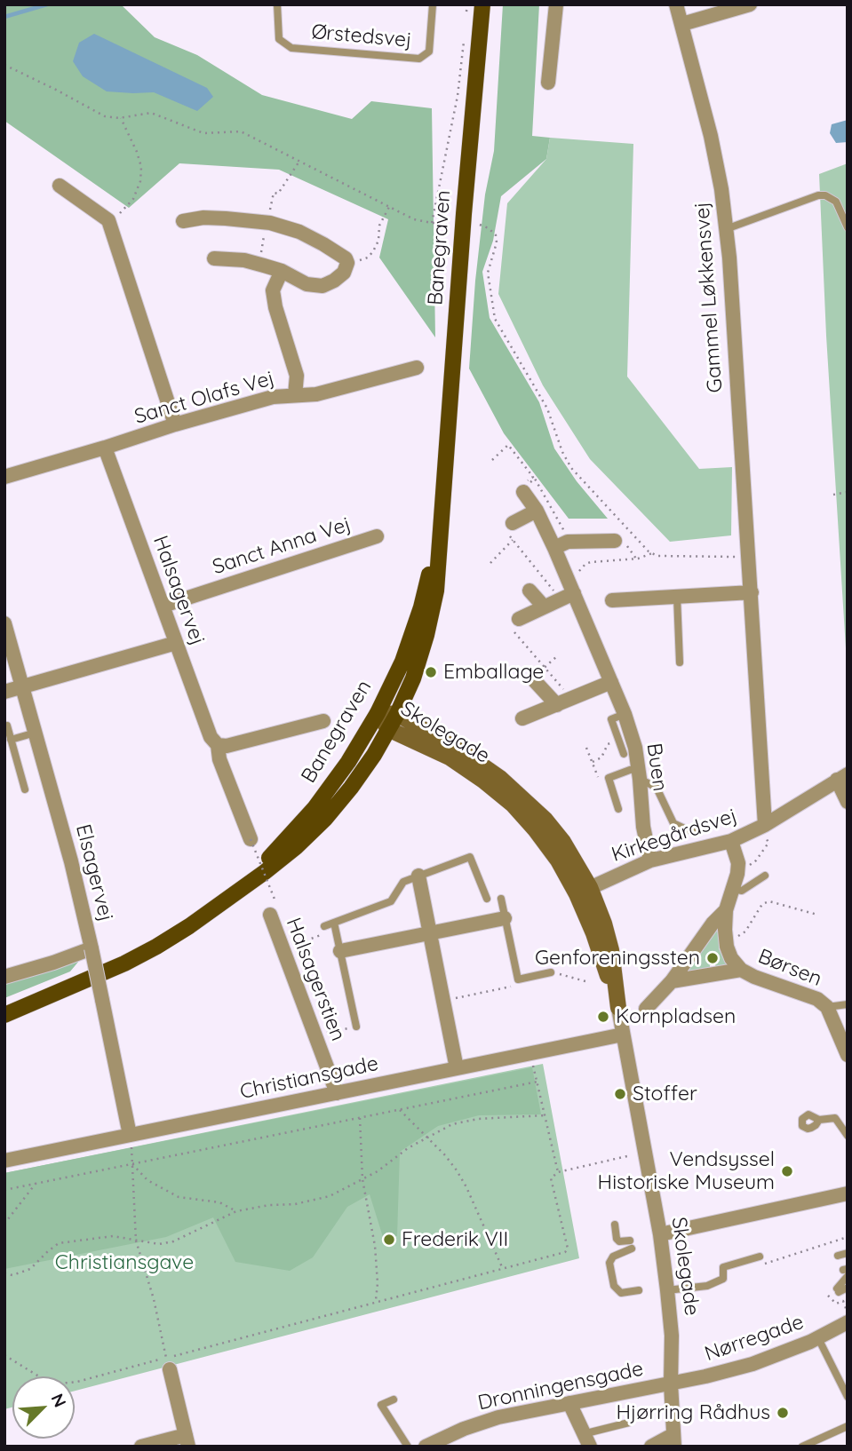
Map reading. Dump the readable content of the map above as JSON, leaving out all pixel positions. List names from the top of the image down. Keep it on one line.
{"streets":{"main road":["Banegraven"],"street":["Gammel Løkkensvej","Sanct Olafs Vej","Sanct Anna Vej","Halsagervej","Skolegade","Buen","Kirkegårdsvej","Elsagervej","Børsen","Halsagerstien","Christiansgade","Nørregade","Dronningensgade"],"lane":["Ørstedsvej"]},"crossings":[["Banegraven","Skolegade"],["Gammel Løkkensvej","Kirkegårdsvej"],["Sanct Olafs Vej","Halsagervej"],["Sanct Anna Vej","Halsagervej"],["Skolegade","Kirkegårdsvej"],["Skolegade","Christiansgade"],["Skolegade","Nørregade"],["Skolegade","Dronningensgade"],["Buen","Kirkegårdsvej"],["Kirkegårdsvej","Børsen"],["Elsagervej","Christiansgade"],["Halsagerstien","Christiansgade"],["Nørregade","Dronningensgade"]],"parks":["Christiansgave"],"places":["Emballage","Genforeningssten","Kornpladsen","Stoffer","Vendsyssel Historiske Museum","Frederik VII","Hjørring Rådhus"],"north":"top right"}
